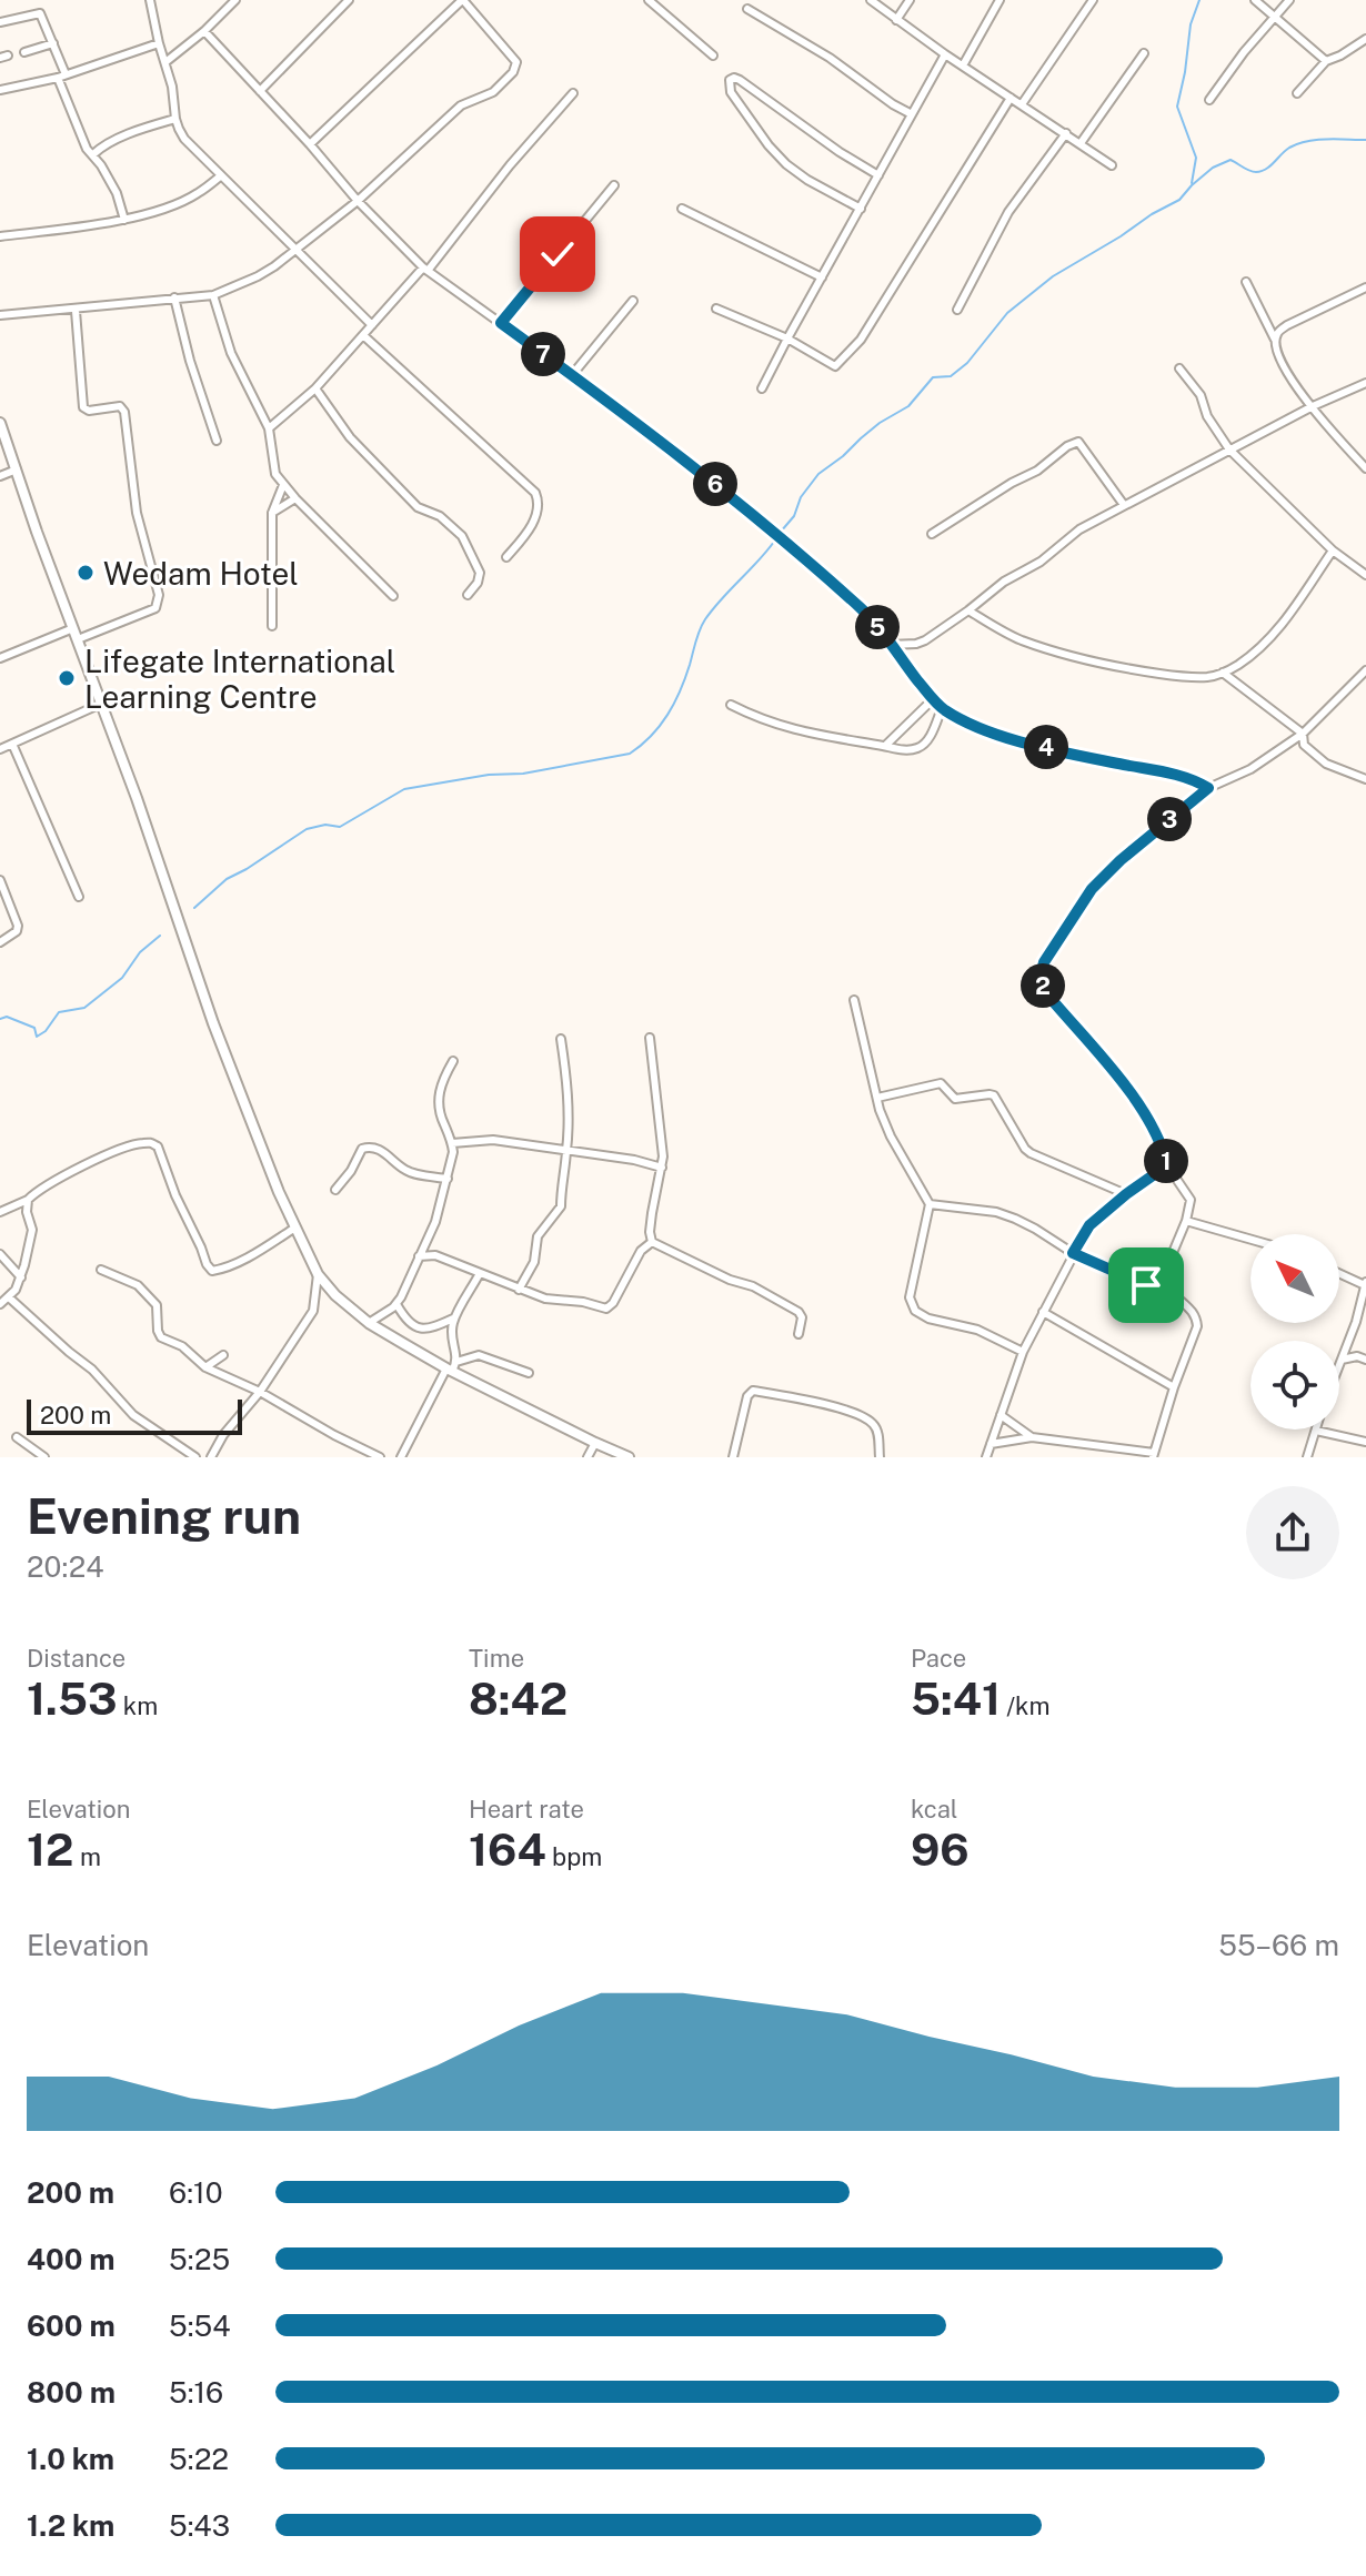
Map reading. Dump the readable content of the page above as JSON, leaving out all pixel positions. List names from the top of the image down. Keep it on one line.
{"places":["Wedam Hotel","Lifegate International Learning Centre"],"scale_bar":"200 m","north":"top left","page":{"pins":["7","6","5","4","3","2","1"],"scale":"200 m","heading":["Evening run","20:24"],"stats":[["Distance","1.53 km"],["Time","8:42"],["Pace","5:41 /km"],["Elevation","12 m"],["Heart rate","164 bpm"],["kcal","96"]],"chart":["Elevation","55–66 m"],"list":[{"name":"200 m","note":"6:10"},{"name":"400 m","note":"5:25"},{"name":"600 m","note":"5:54"},{"name":"800 m","note":"5:16"},{"name":"1.0 km","note":"5:22"},{"name":"1.2 km","note":"5:43"}]}}
